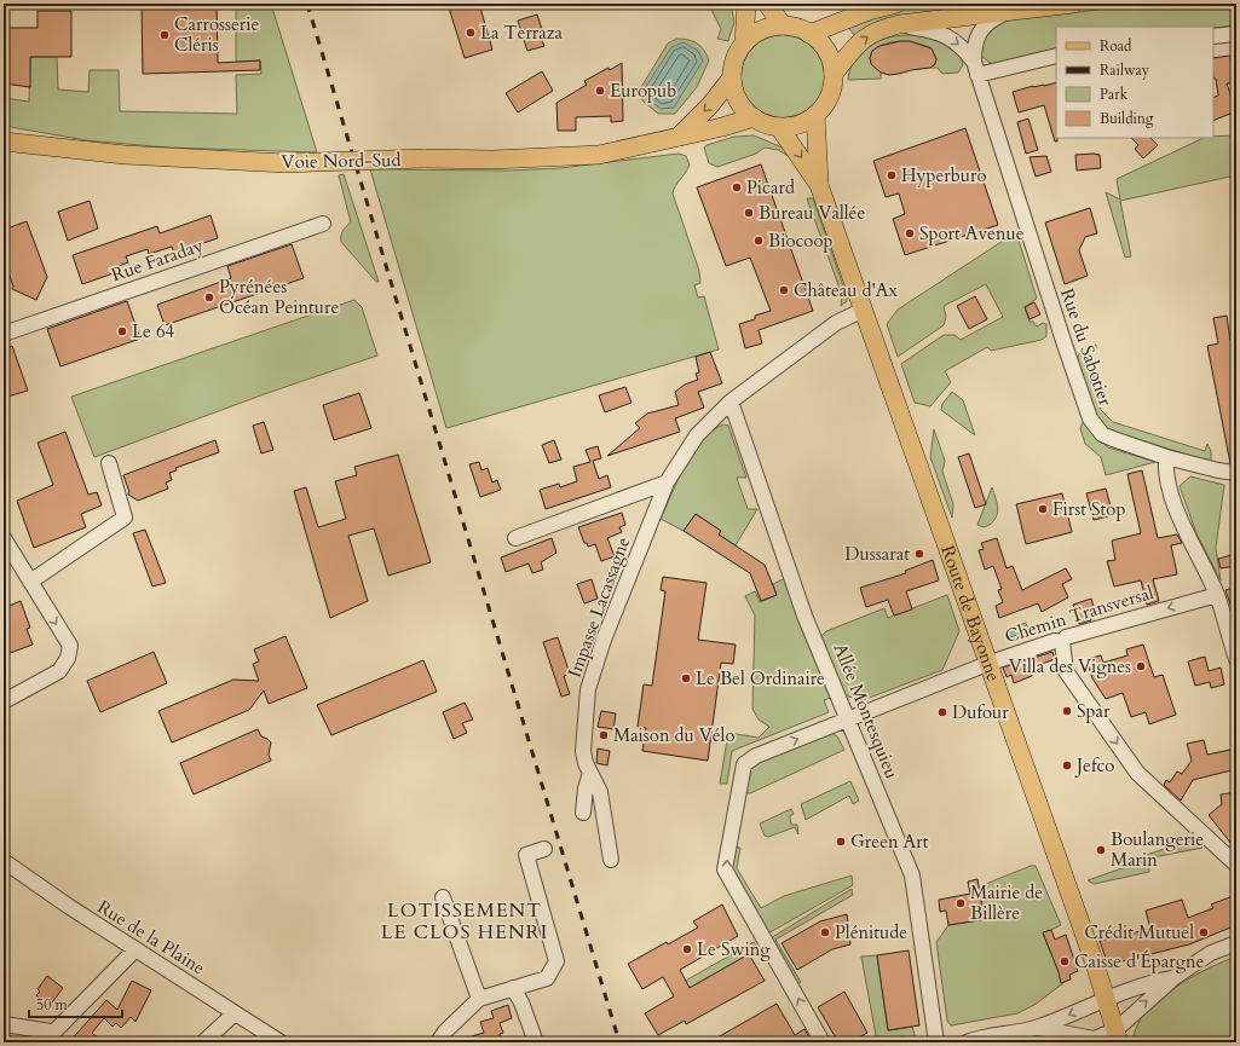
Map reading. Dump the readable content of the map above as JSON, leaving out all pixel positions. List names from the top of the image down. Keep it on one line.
{"streets":{"main road":["Voie Nord-Sud","Route de Bayonne"],"street":["Rue Faraday","Rue du Sabotier","Impasse Lacassagne","Chemin Transversal","Allée Montesquieu","Rue de la Plaine"]},"crossings":[["Voie Nord-Sud","Route de Bayonne"],["Impasse Lacassagne","Route de Bayonne"],["Impasse Lacassagne","Allée Montesquieu"],["Route de Bayonne","Chemin Transversal"],["Chemin Transversal","Allée Montesquieu"]],"districts":["LOTISSEMENT LE CLOS HENRI"],"places":["La Terraza","Carrosserie Cléris","Europub","Hyperburo","Picard","Bureau Vallée","Sport Avenue","Biocoop","Château d'Ax","Pyrénées Océan Peinture","Le 64","First Stop","Dussarat","Villa des Vignes","Le Bel Ordinaire","Spar","Dufour","Maison du Vélo","Jefco","Green Art","Boulangerie Marin","Mairie de Billère","Plénitude","Crédit Mutuel","Le Swing","Caisse d'Épargne"],"legend":["Road","Railway","Park","Building"],"scale_bar":"50 m"}
